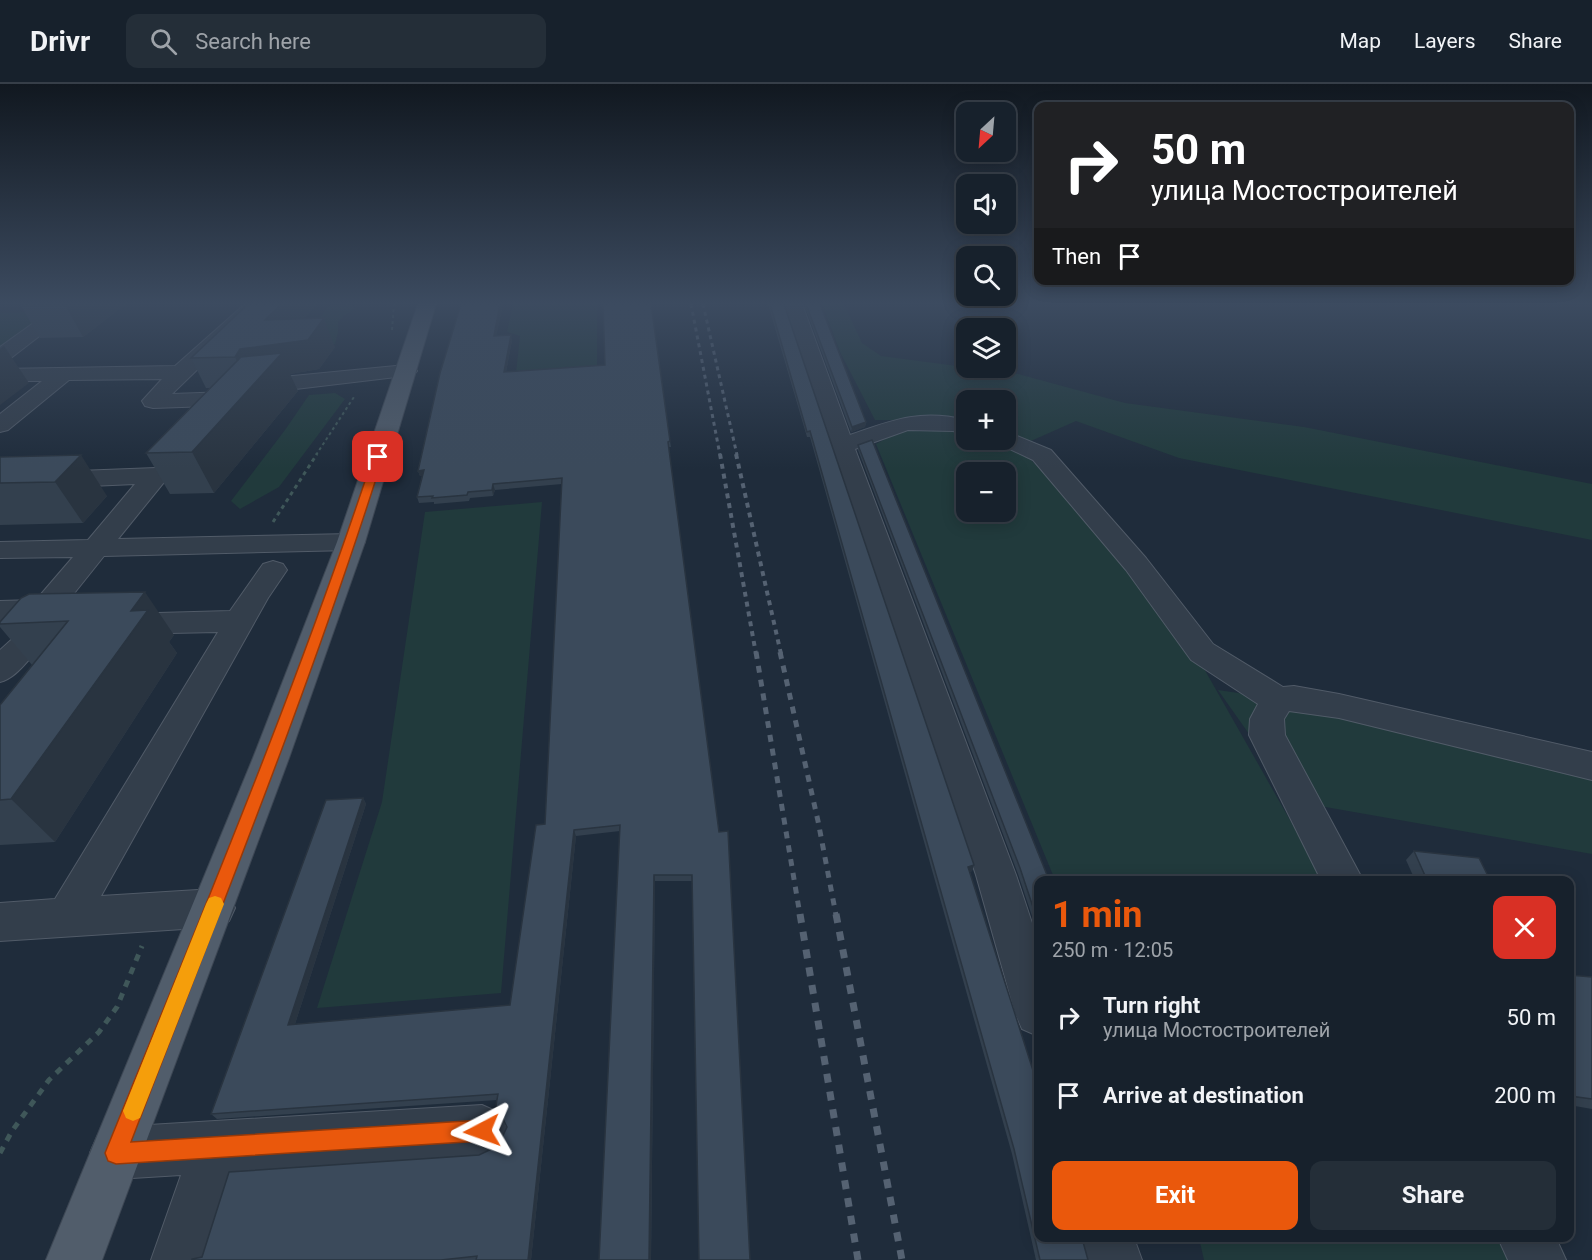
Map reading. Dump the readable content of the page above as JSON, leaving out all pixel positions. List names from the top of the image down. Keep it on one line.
{"north":"bottom left","page":{"header":"Drivr","search":"Search here","nav":["Map","Layers","Share"],"map_buttons":["+","−"],"turn":["50 m","улица Мостостроителей"],"then":"Then","heading":["1 min","250 m · 12:05"],"list":[{"name":"Turn right","note":"улица Мостостроителей","value":"50 m"},{"name":"Arrive at destination","value":"200 m"}],"buttons":["Exit","Share"]}}
